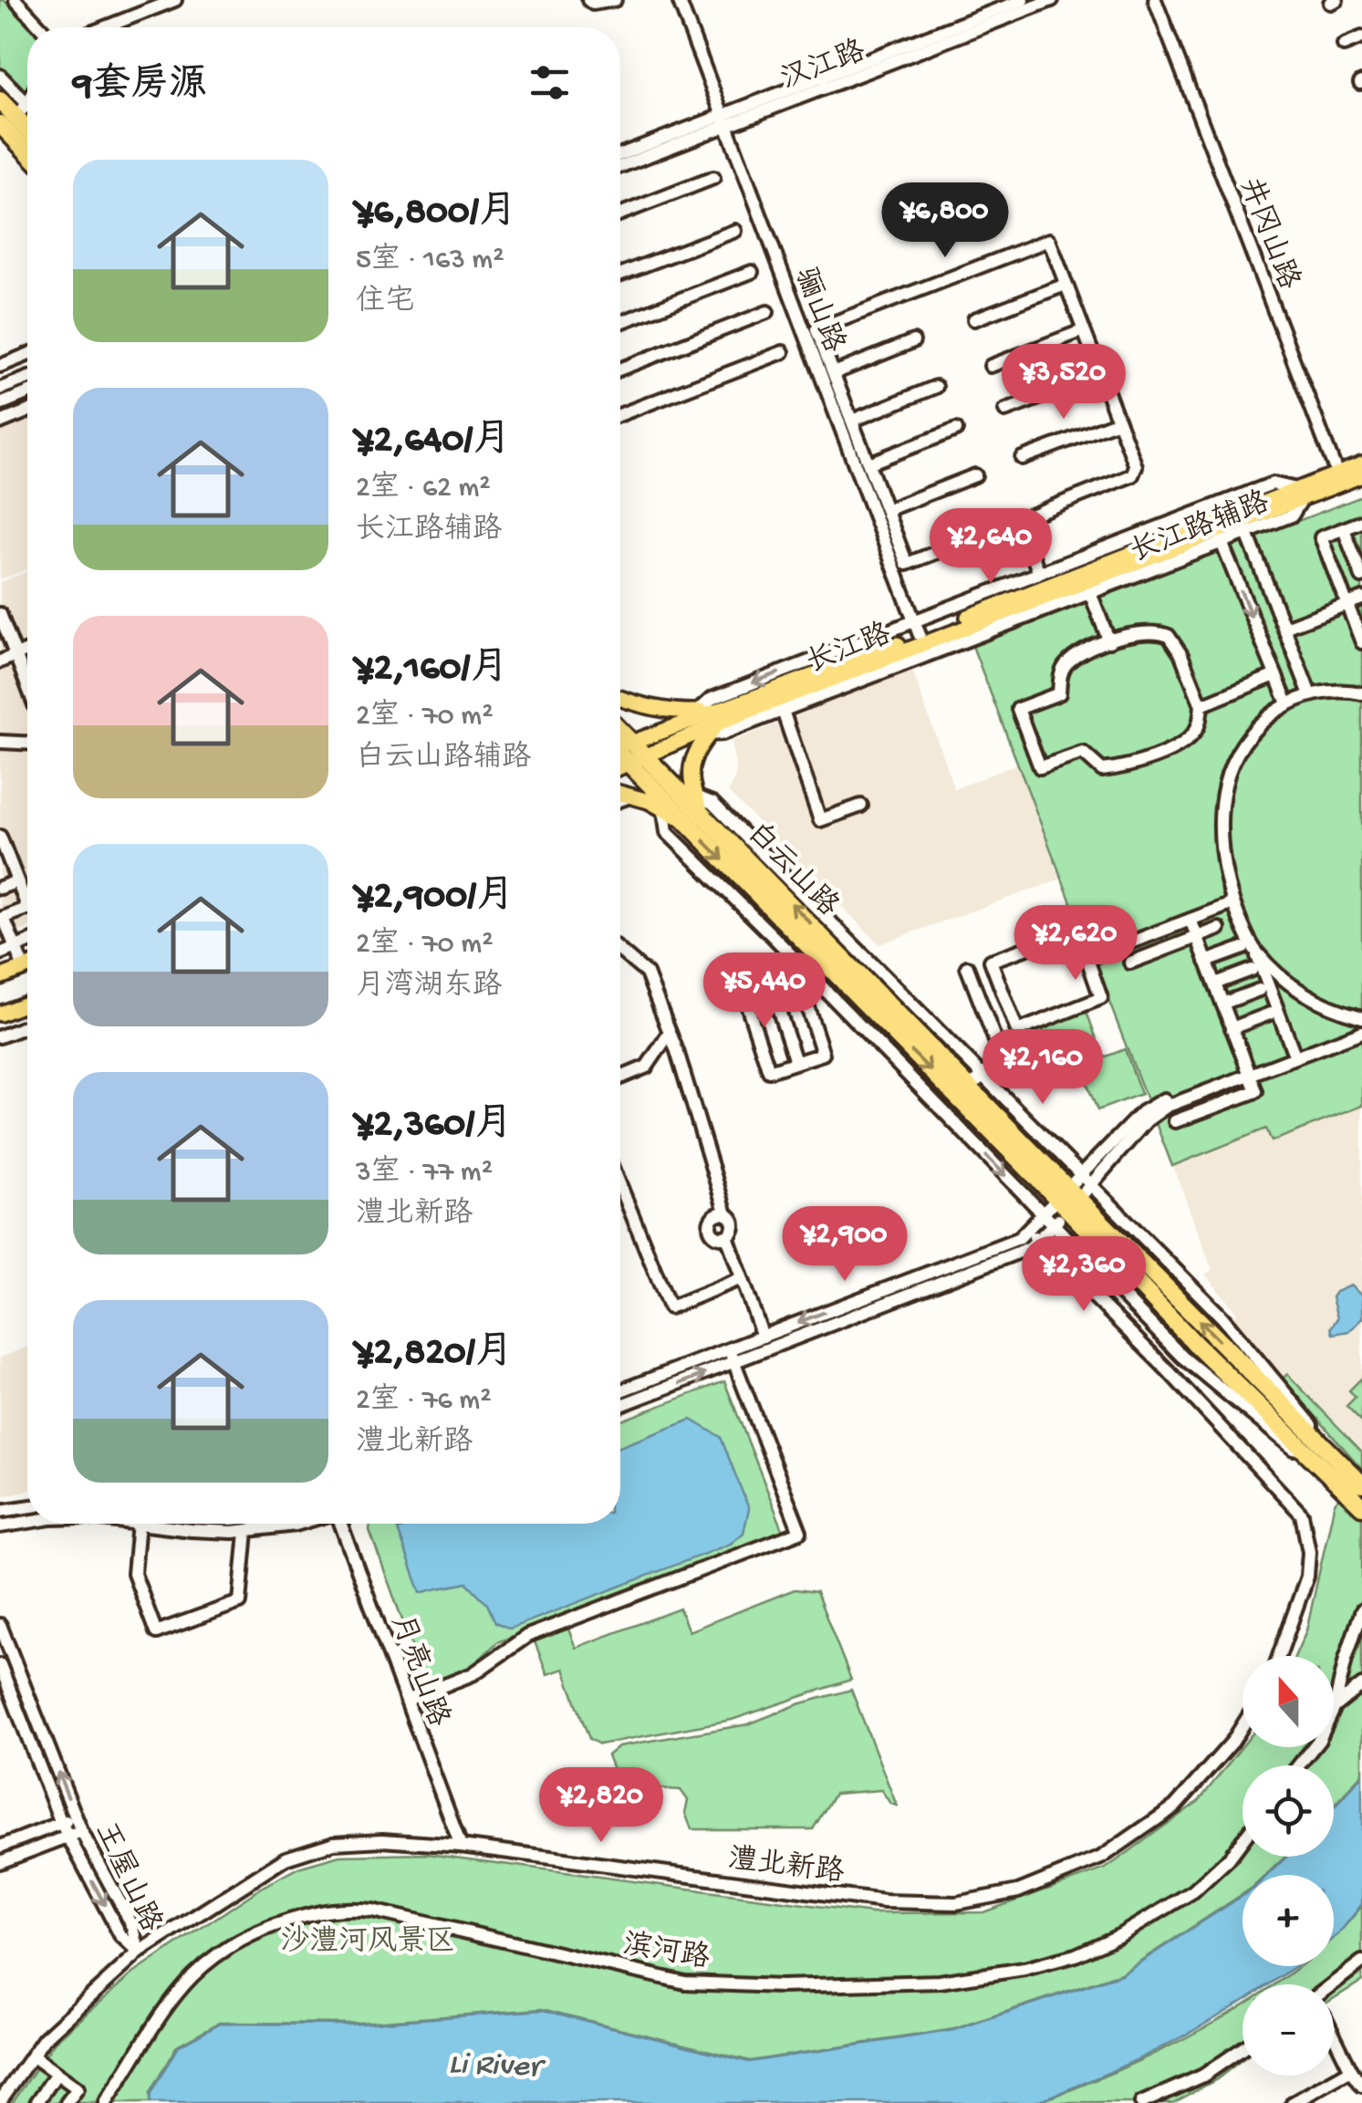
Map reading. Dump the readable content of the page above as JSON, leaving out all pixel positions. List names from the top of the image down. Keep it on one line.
{"streets":{"highway":["白云山路"],"main road":["长江路"],"street":["汉江路","井冈山路","骊山路","长江路辅路","月亮山路","澧北新路","王屋山路","滨河路"]},"crossings":[["汉江路","骊山路"],["井冈山路","长江路"],["骊山路","长江路辅路"],["骊山路","长江路"],["长江路辅路","长江路"],["长江路","白云山路"],["月亮山路","澧北新路"],["澧北新路","王屋山路"]],"water":["Li River"],"parks":["沙澧河风景区"],"north":"top","page":{"heading":"9套房源","list":[{"name":"¥6,800/月","note":"5室 · 163 m² · 住宅"},{"name":"¥2,640/月","note":"2室 · 62 m² · 长江路辅路"},{"name":"¥2,160/月","note":"2室 · 70 m² · 白云山路辅路"},{"name":"¥2,900/月","note":"2室 · 70 m² · 月湾湖东路"},{"name":"¥2,360/月","note":"3室 · 77 m² · 澧北新路"},{"name":"¥2,820/月","note":"2室 · 76 m² · 澧北新路"}],"price":["¥6,800","¥3,520","¥2,640","¥2,620","¥5,440","¥2,160","¥2,900","¥2,360","¥2,820"],"map_buttons":["+","−"]}}
